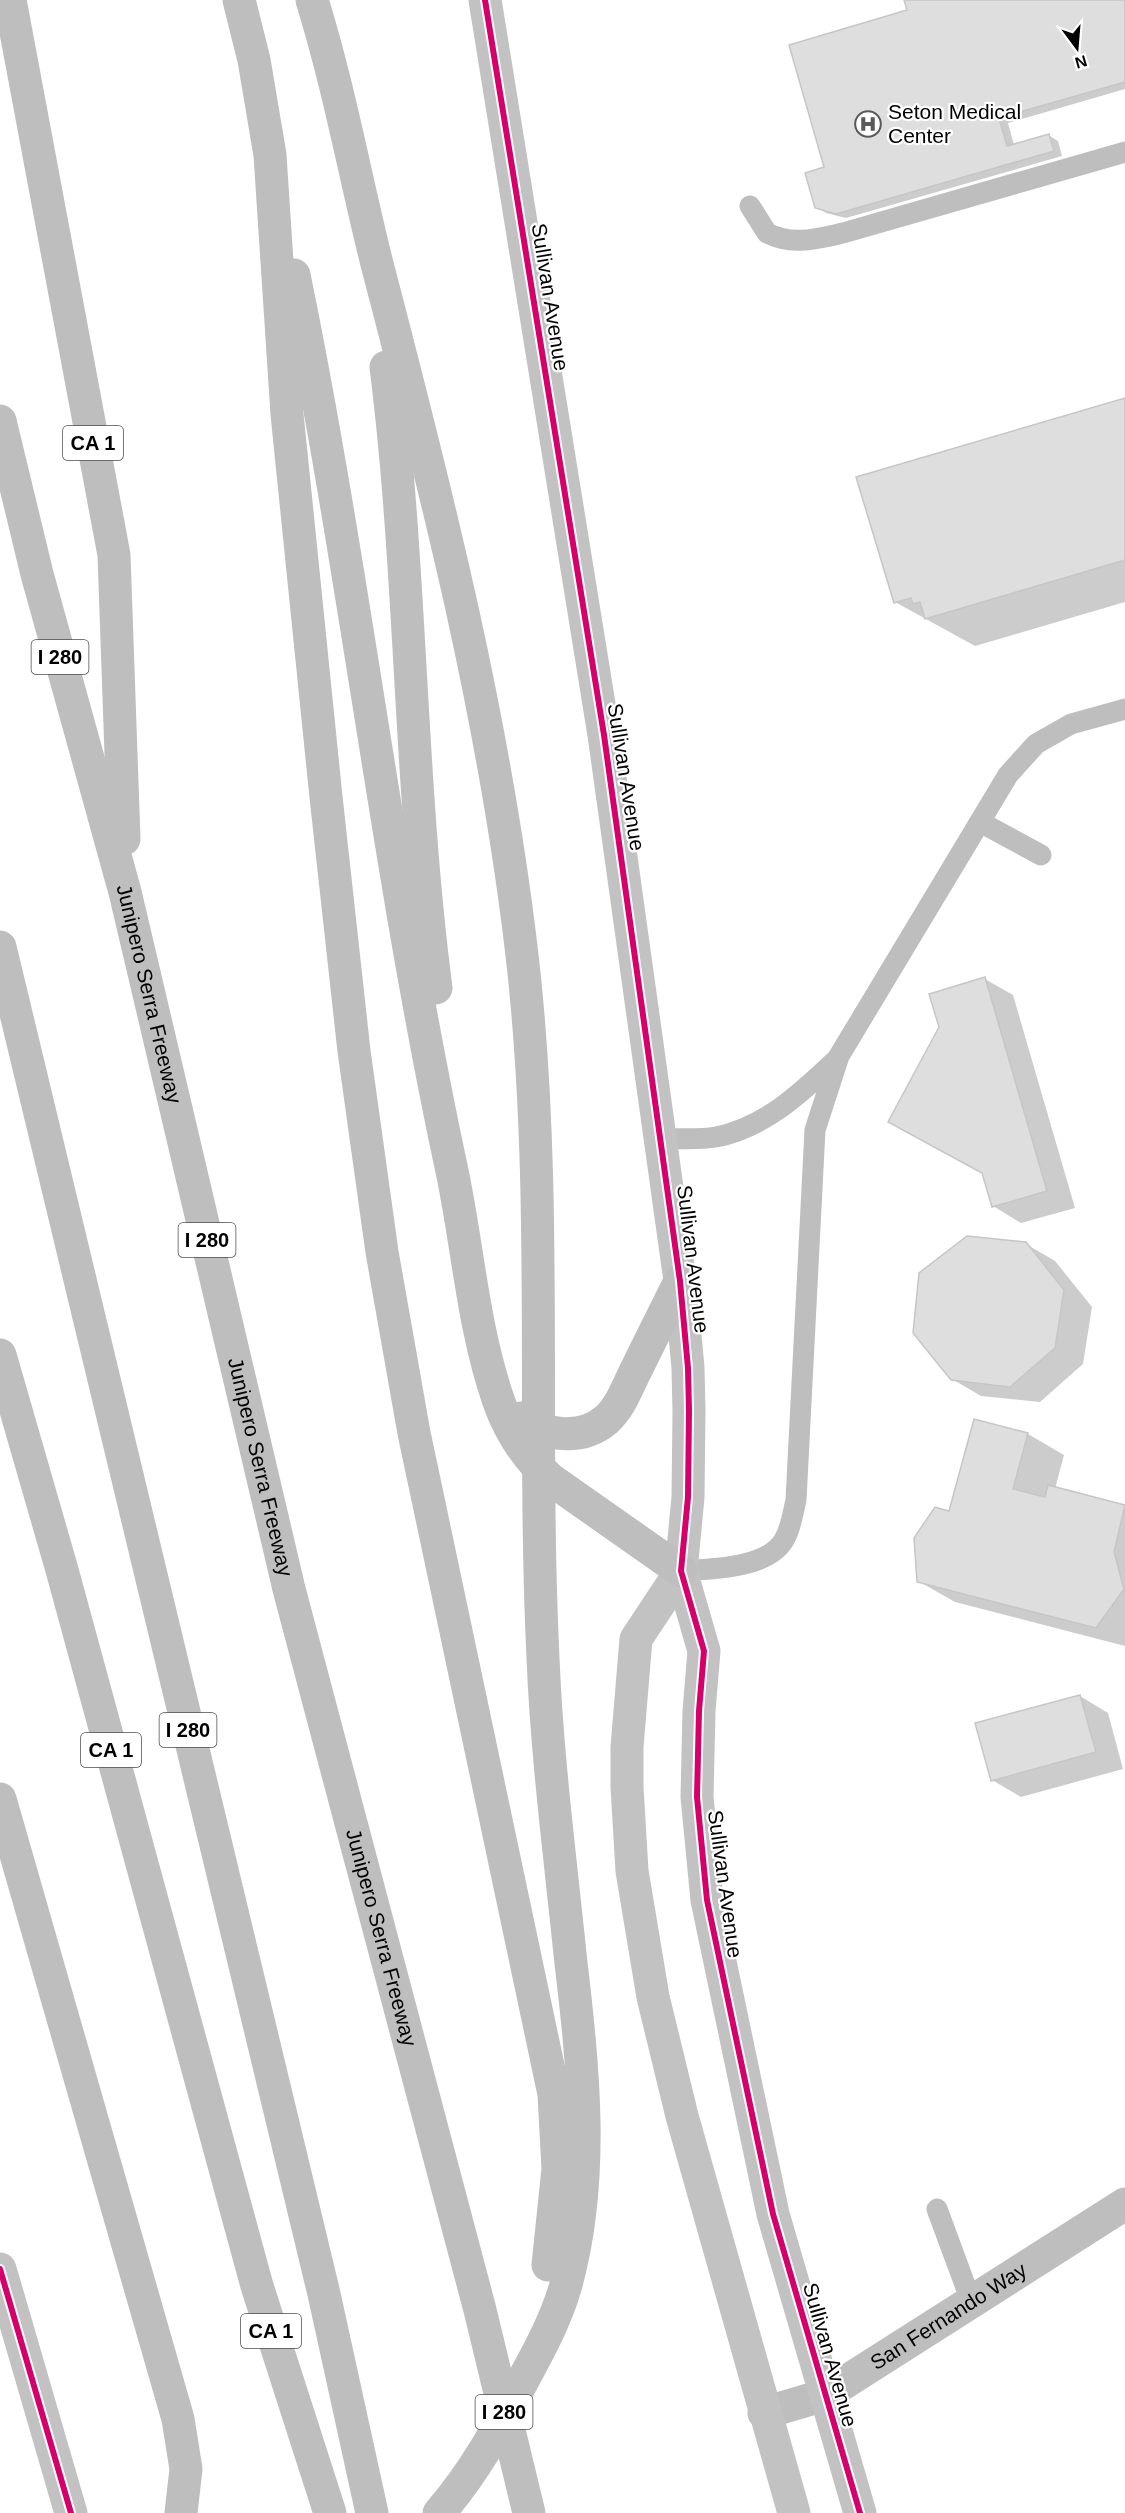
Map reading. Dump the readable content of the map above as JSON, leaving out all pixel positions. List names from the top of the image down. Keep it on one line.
{"streets":{"main road":["CA 1","I 280","Junipero Serra Freeway","San Fernando Way"],"street":["Sullivan Avenue"]},"crossings":[["Sullivan Avenue","San Fernando Way"],["CA 1","Junipero Serra Freeway"]],"places":{"hospital":["Seton Medical Center"]},"north":"bottom"}
